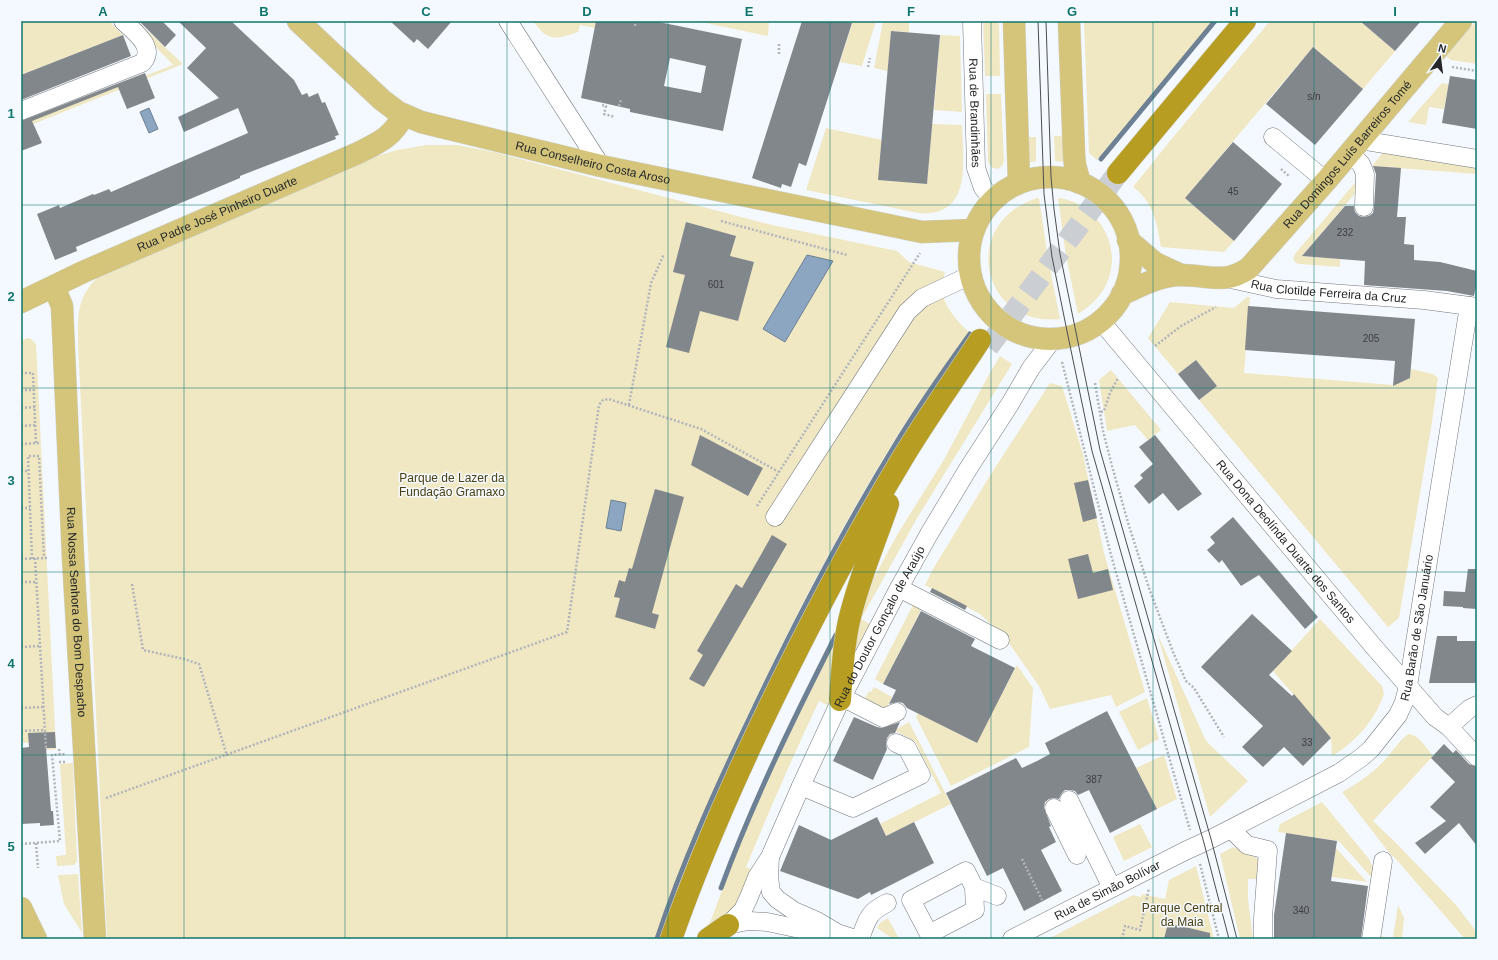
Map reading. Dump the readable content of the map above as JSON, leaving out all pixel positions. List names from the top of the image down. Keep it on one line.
{"streets":{"main road":["Rua Domingos Luís Barreiros Tomé","Rua Conselheiro Costa Aroso","Rua Padre José Pinheiro Duarte","Rua Clotilde Ferreira da Cruz","Rua Nossa Senhora do Bom Despacho"],"street":["Rua de Brandinhães","Rua Dona Deolínda Duarte dos Santos","Rua do Doutor Gonçalo de Araújo","Rua Barão de São Januário","Rua de Simão Bolívar"]},"crossings":[["Rua Domingos Luís Barreiros Tomé","Rua Clotilde Ferreira da Cruz"],["Rua Conselheiro Costa Aroso","Rua Padre José Pinheiro Duarte"],["Rua Padre José Pinheiro Duarte","Rua Nossa Senhora do Bom Despacho"],["Rua Clotilde Ferreira da Cruz","Rua Barão de São Januário"],["Rua Dona Deolínda Duarte dos Santos","Rua Barão de São Januário"],["Rua Barão de São Januário","Rua de Simão Bolívar"]],"parks":["Parque de Lazer da Fundação Gramaxo","Parque Central da Maia"],"house_numbers":["s/n","45","232","601","205","33","387","340"],"north":"top","grid":{"columns":["A","B","C","D","E","F","G","H","I"],"rows":["1","2","3","4","5"]}}
